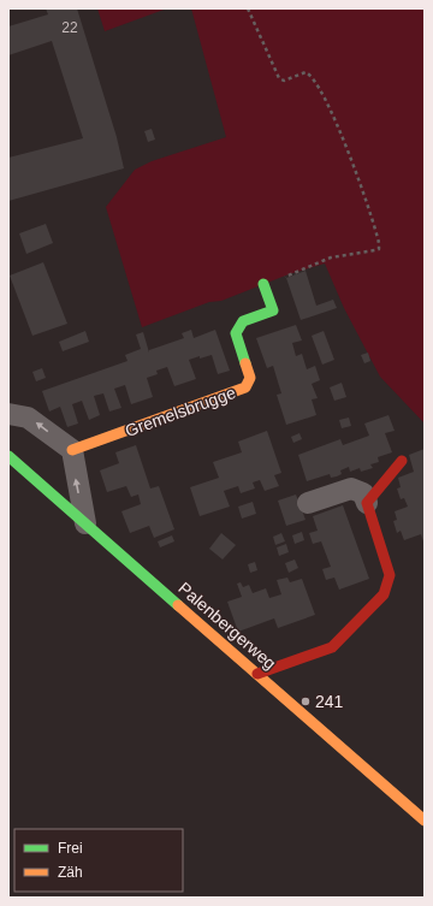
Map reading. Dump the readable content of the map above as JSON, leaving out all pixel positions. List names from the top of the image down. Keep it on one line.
{"streets":{"street":["Gremelsbrugge","Palenbergerweg"]},"places":["241"],"house_numbers":["22"],"legend":["Frei","Zäh"]}
